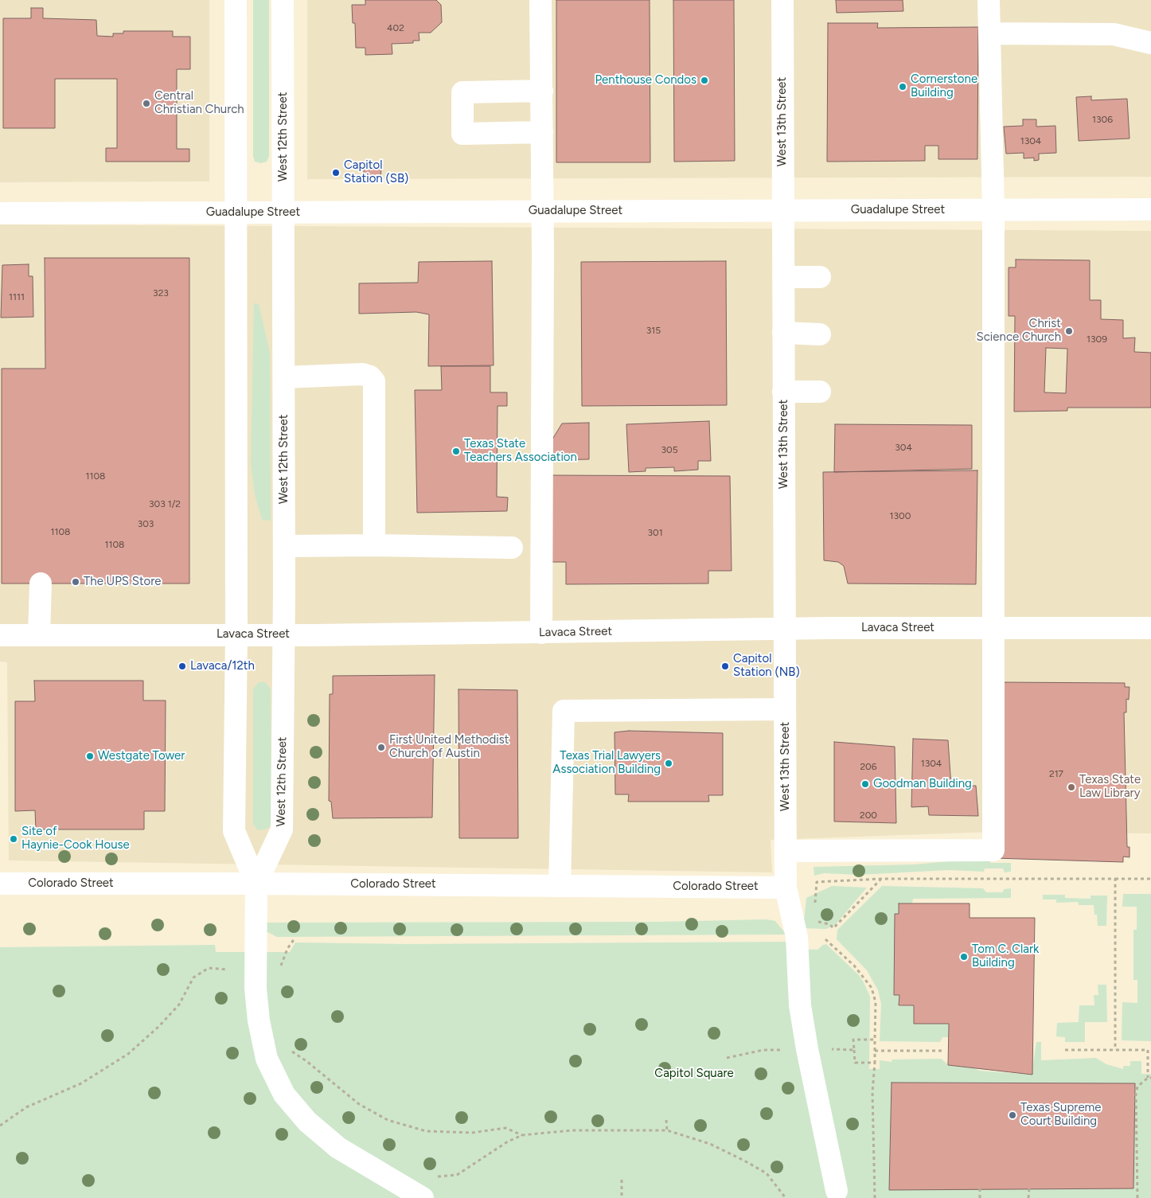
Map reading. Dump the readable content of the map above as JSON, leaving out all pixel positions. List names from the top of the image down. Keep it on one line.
{"streets":{"main road":["West 13th Street","West 12th Street","Guadalupe Street","Lavaca Street","Colorado Street"]},"crossings":[["West 13th Street","Guadalupe Street"],["West 13th Street","Lavaca Street"],["West 13th Street","Colorado Street"],["West 12th Street","Guadalupe Street"],["West 12th Street","Lavaca Street"],["West 12th Street","Colorado Street"]],"parks":["Capitol Square"],"places":["Penthouse Condos","Cornerstone Building","Central Christian Church","Capitol Station (SB)","Christ Science Church","Texas State Teachers Association","The UPS Store","Lavaca/12th","Capitol Station (NB)","First United Methodist Church of Austin","Westgate Tower","Texas Trial Lawyers Association Building","Goodman Building","Texas State Law Library","Site of Haynie-Cook House","Tom C. Clark Building","Texas Supreme Court Building"],"house_numbers":["402","1306","1304","323","1111","315","1309","304","305","1108","303 1/2","1300","303","1108","301","1108","1304","206","217","200"]}
